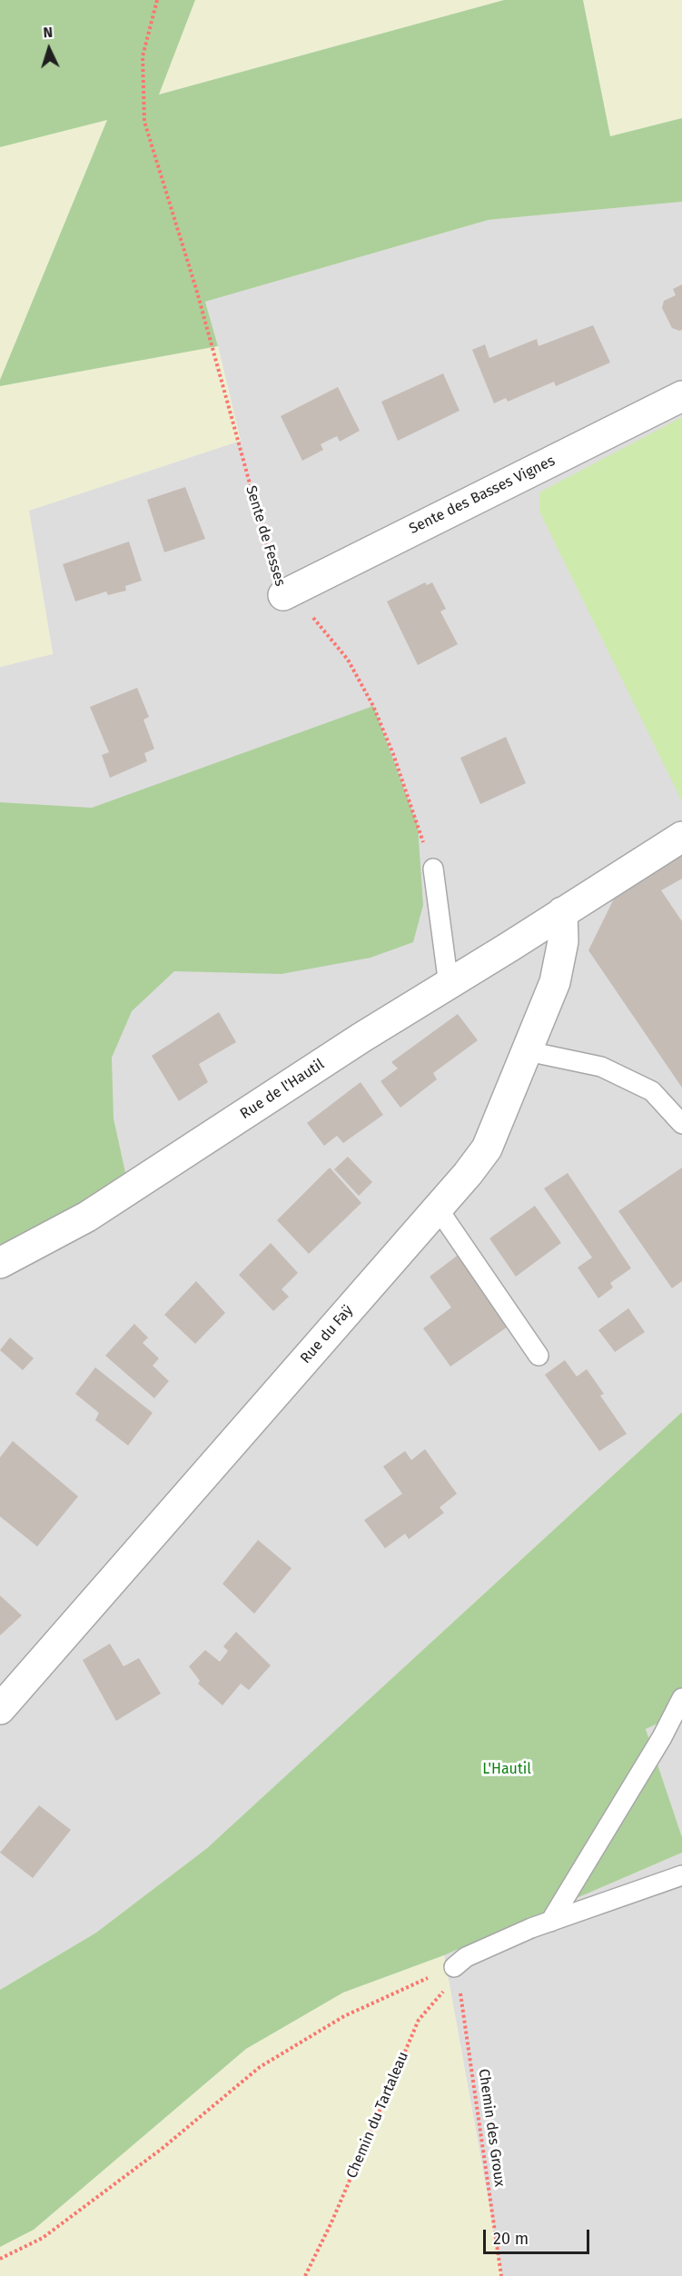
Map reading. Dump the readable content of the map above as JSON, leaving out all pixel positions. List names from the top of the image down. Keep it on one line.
{"streets":{"street":["Sente des Basses Vignes","Rue de l'Hautil","Rue du Faÿ"],"path":["Sente de Fesses","Chemin du Tartaleau","Chemin des Groux"]},"crossings":[["Sente des Basses Vignes","Sente de Fesses"],["Rue de l'Hautil","Rue du Faÿ"],["Chemin du Tartaleau","Chemin des Groux"]],"parks":["L'Hautil"],"scale_bar":"20 m","north":"top"}
